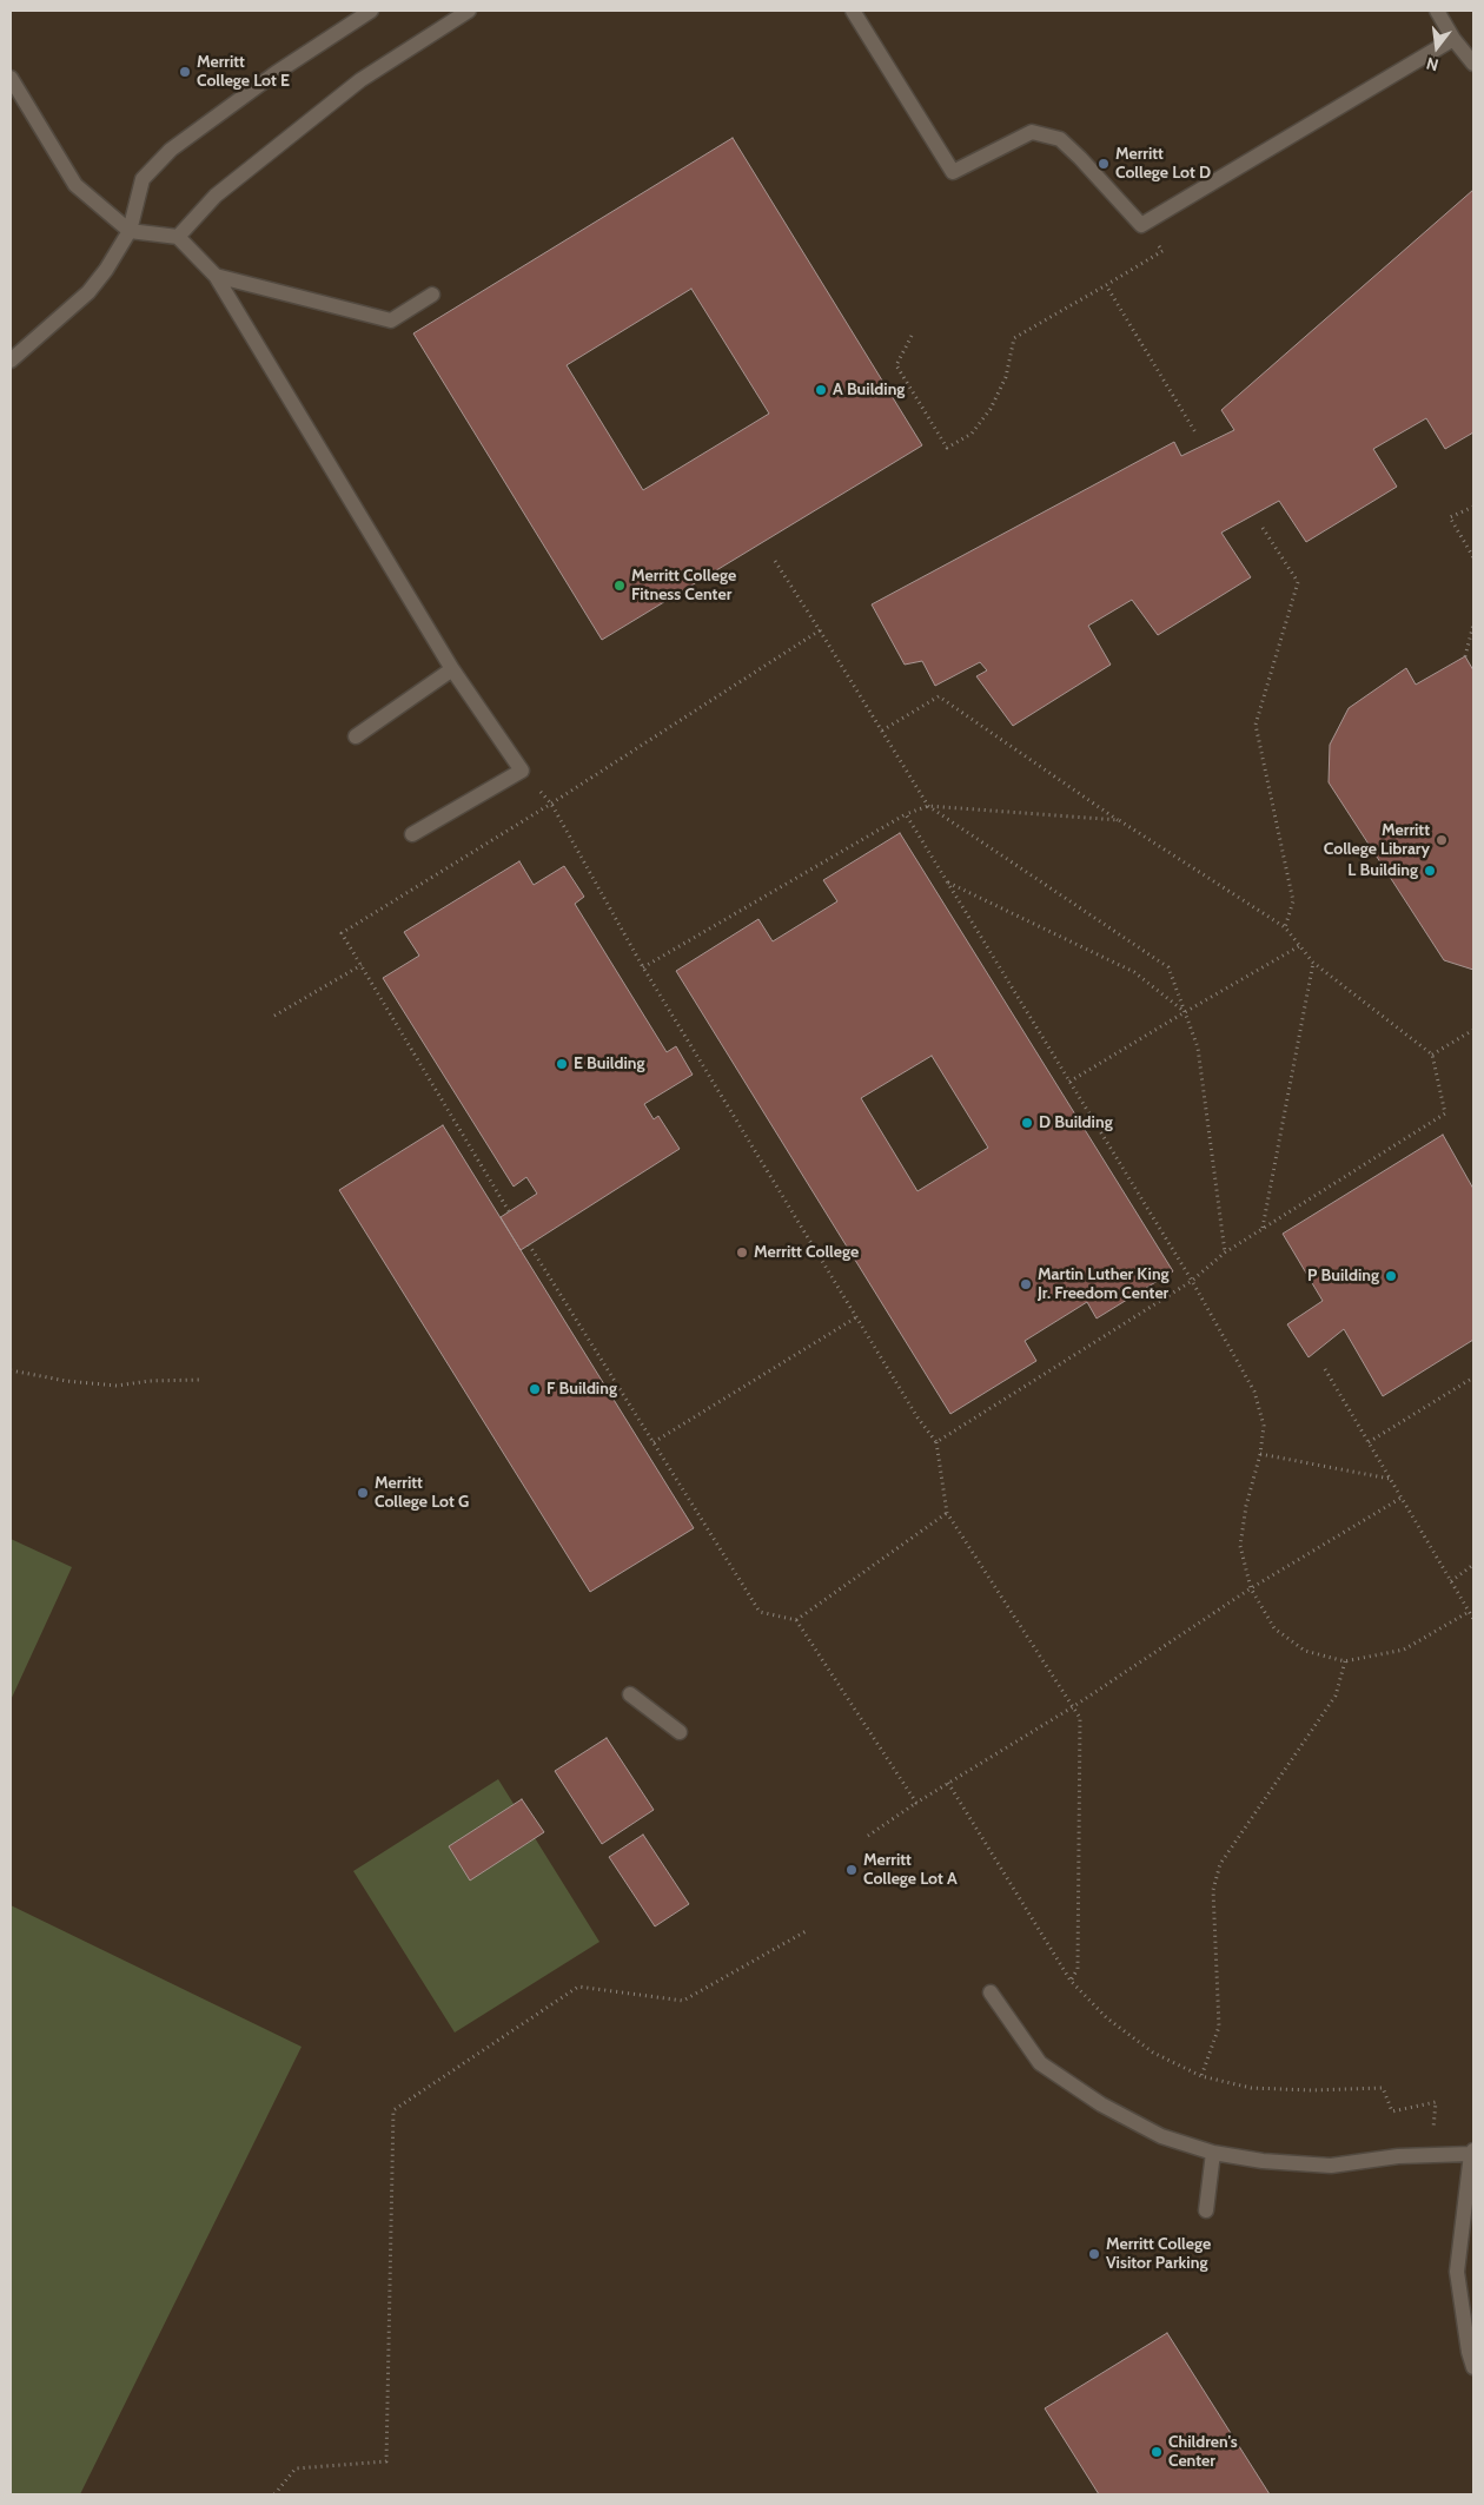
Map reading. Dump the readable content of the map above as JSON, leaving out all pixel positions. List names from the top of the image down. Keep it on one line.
{"places":["Merritt College Lot E","Merritt College Lot D","A Building","Merritt College Fitness Center","Merritt College Library","L Building","E Building","D Building","Merritt College","P Building","Martin Luther King Jr. Freedom Center","F Building","Merritt College Lot G","Merritt College Lot A","Merritt College Visitor Parking","Children's Center"],"north":"bottom"}
